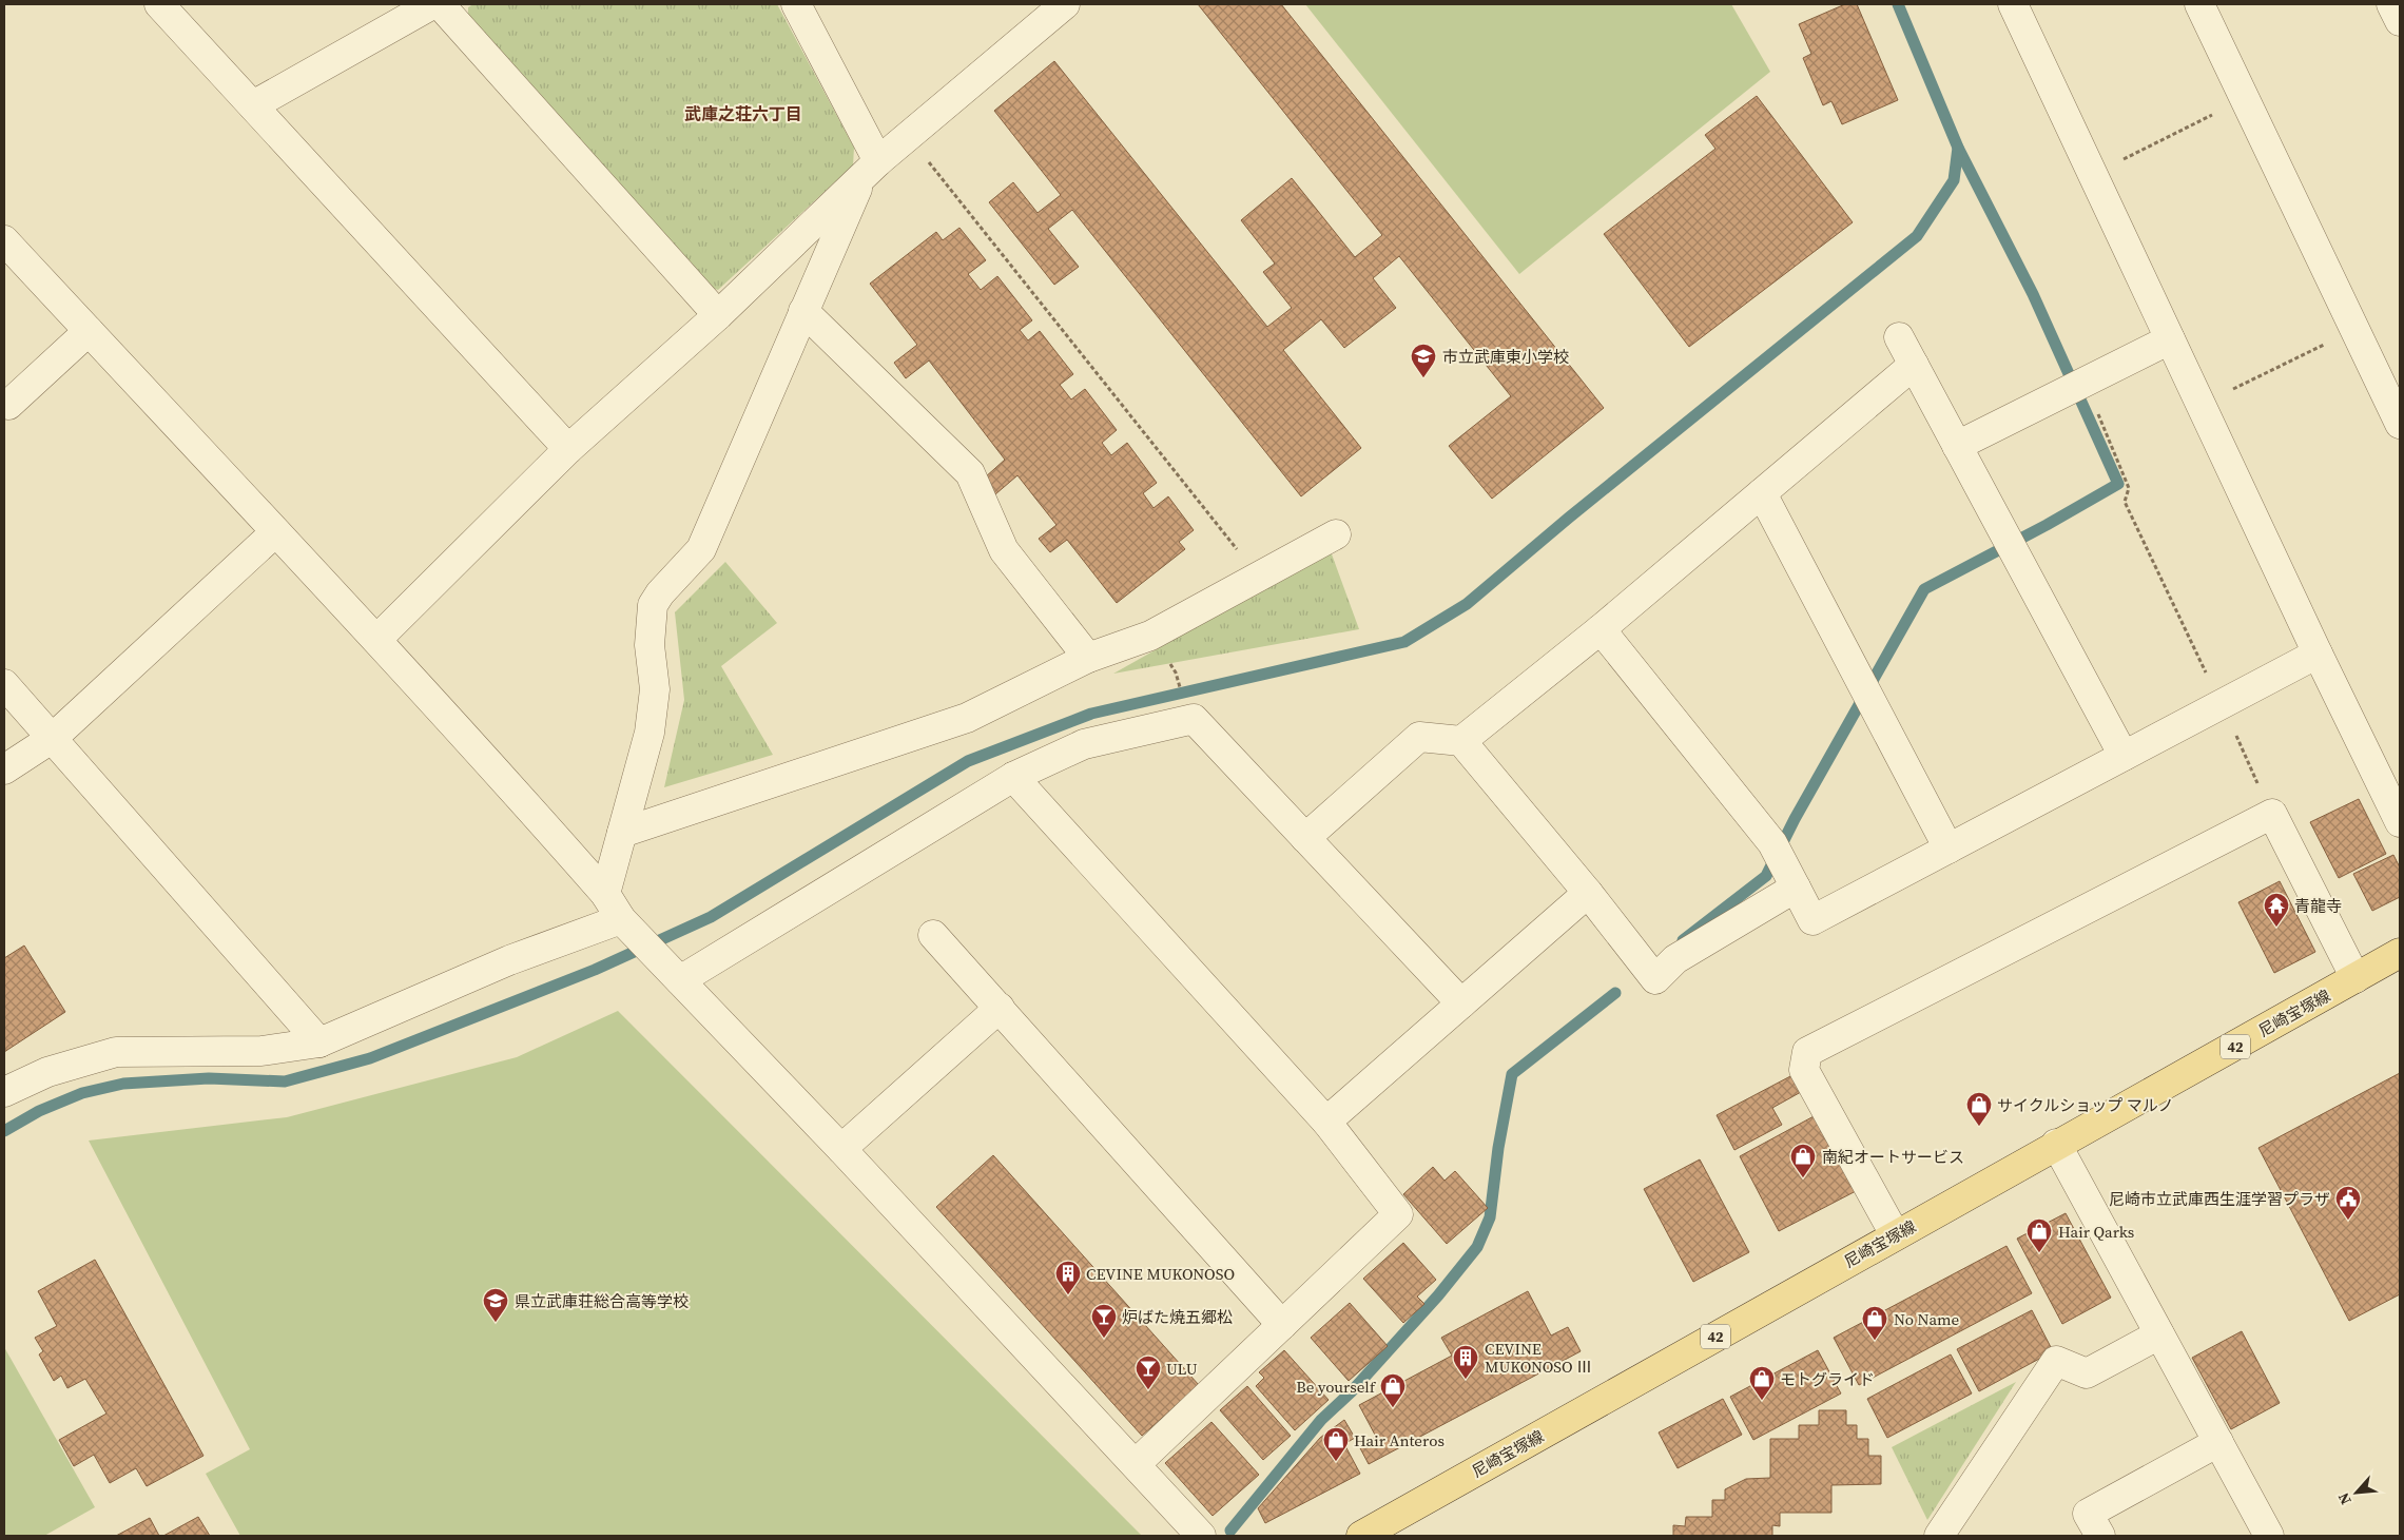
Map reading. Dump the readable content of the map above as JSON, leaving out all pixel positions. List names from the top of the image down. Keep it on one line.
{"streets":{"main road":["尼崎宝塚線","42"]},"districts":["武庫之荘六丁目"],"places":{"school or university":["市立武庫東小学校","県立武庫荘総合高等学校"],"temple":["青龍寺"],"shop":["サイクルショップ マルノ","南紀オートサービス","Hair Qarks","No Name","モトグライド","Be yourself","Hair Anteros"],"public building":["尼崎市立武庫西生涯学習プラザ"],"building":["CEVINE MUKONOSO","CEVINE MUKONOSO Ⅲ"],"bar":["炉ばた焼五郷松","ULU"]},"north":"bottom left"}
